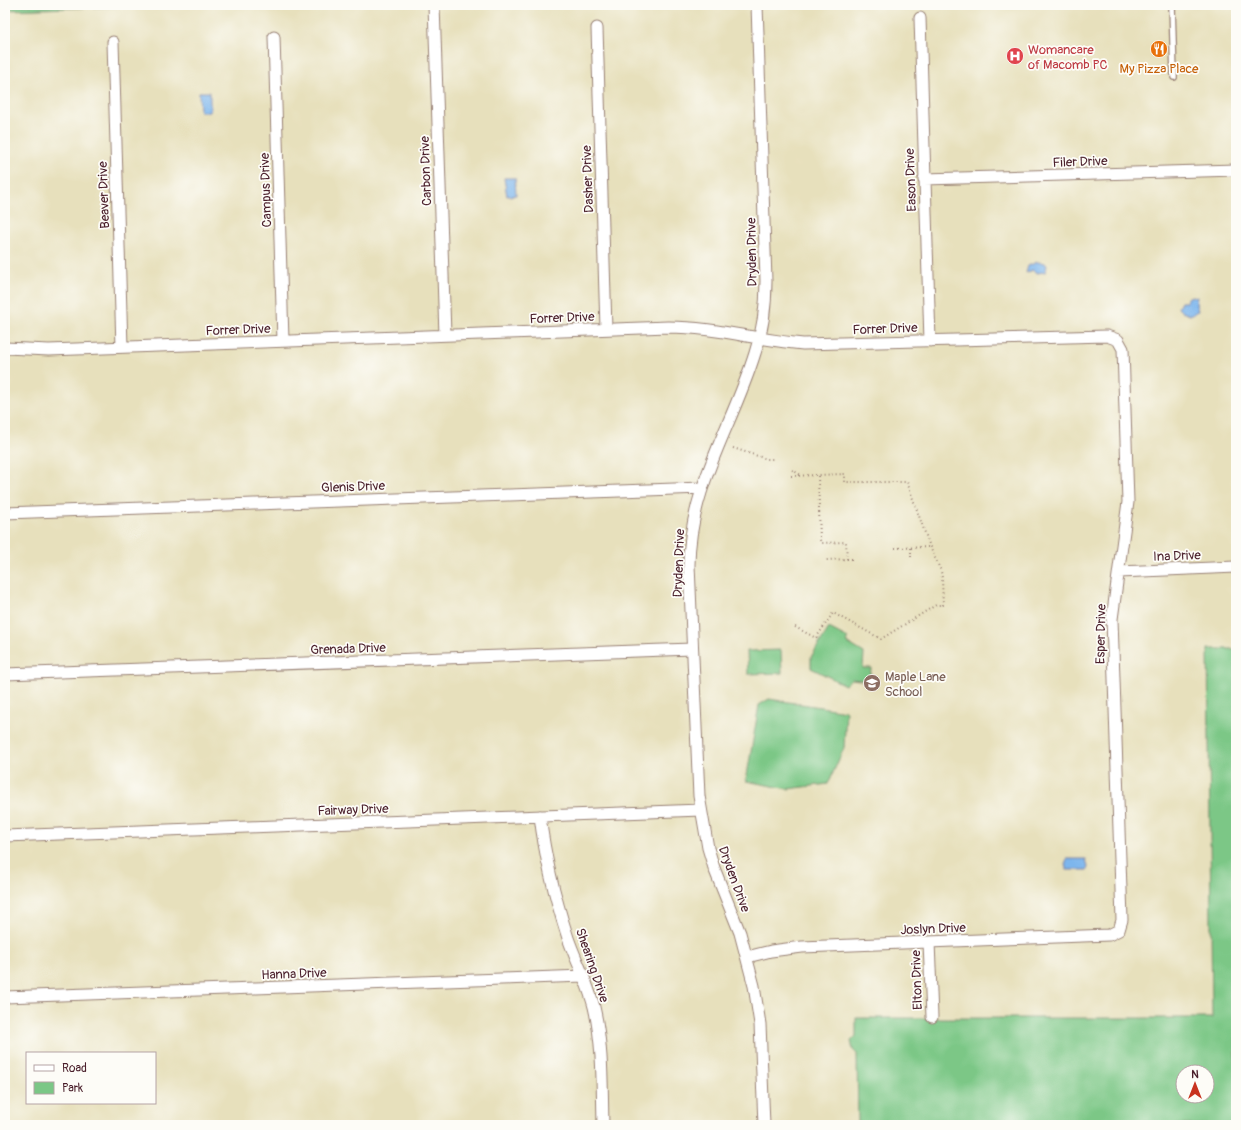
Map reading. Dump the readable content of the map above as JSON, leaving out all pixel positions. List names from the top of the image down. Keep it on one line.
{"streets":{"street":["Filer Drive","Carbon Drive","Dasher Drive","Eason Drive","Campus Drive","Beaver Drive","Dryden Drive","Forrer Drive","Glenis Drive","Ina Drive","Esper Drive","Grenada Drive","Fairway Drive","Joslyn Drive","Shearing Drive","Hanna Drive","Elton Drive"]},"crossings":[["Filer Drive","Eason Drive"],["Carbon Drive","Forrer Drive"],["Dasher Drive","Forrer Drive"],["Eason Drive","Forrer Drive"],["Campus Drive","Forrer Drive"],["Beaver Drive","Forrer Drive"],["Dryden Drive","Forrer Drive"],["Dryden Drive","Glenis Drive"],["Dryden Drive","Grenada Drive"],["Dryden Drive","Fairway Drive"],["Dryden Drive","Joslyn Drive"],["Forrer Drive","Esper Drive"],["Ina Drive","Esper Drive"],["Esper Drive","Joslyn Drive"],["Fairway Drive","Shearing Drive"],["Joslyn Drive","Elton Drive"],["Shearing Drive","Hanna Drive"]],"places":{"restaurant":["My Pizza Place"],"hospital":["Womancare of Macomb PC"],"school or university":["Maple Lane School"]},"legend":["Road","Park"],"north":"top"}
